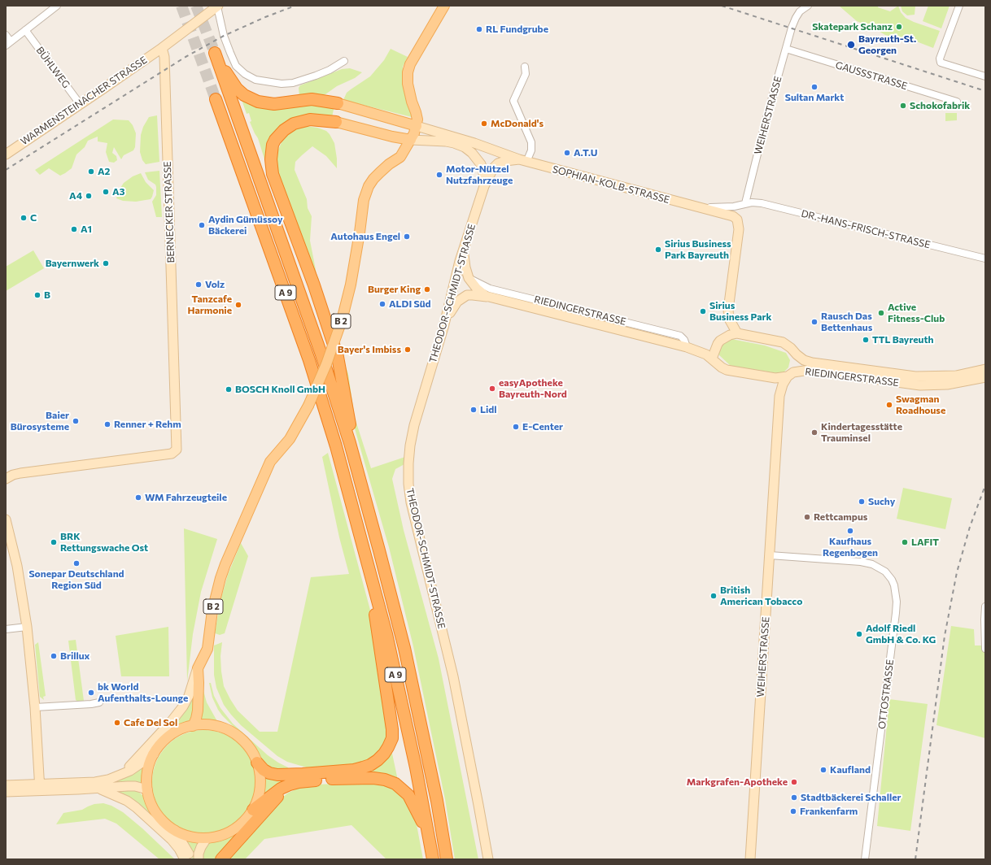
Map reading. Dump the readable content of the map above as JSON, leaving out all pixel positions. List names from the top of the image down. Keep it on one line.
{"streets":{"highway":["A 9"],"main road":["B 2"],"street":["BÜHLWEG","GAUSSSTRASSE","WARMENSTEINACHER STRASSE","WEIHERSTRASSE","SOPHIAN-KOLB-STRASSE","BERNECKER STRASSE","DR.-HANS-FRISCH-STRASSE","THEODOR-SCHMIDT-STRASSE","RIEDINGERSTRASSE","OTTOSTRASSE"]},"crossings":[["BÜHLWEG","WARMENSTEINACHER STRASSE"],["GAUSSSTRASSE","WEIHERSTRASSE"],["WARMENSTEINACHER STRASSE","BERNECKER STRASSE"],["WEIHERSTRASSE","DR.-HANS-FRISCH-STRASSE"],["WEIHERSTRASSE","OTTOSTRASSE"],["SOPHIAN-KOLB-STRASSE","B 2"],["THEODOR-SCHMIDT-STRASSE","RIEDINGERSTRASSE"]],"places":["Skatepark Schanz","RL Fundgrube","Bayreuth-St. Georgen","Sultan Markt","Schokofabrik","McDonald's","A.T.U","A2","Motor-Nützel Nutzfahrzeuge","A3","A4","C","Aydin Gümüssoy Bäckerei","A1","Autohaus Engel","Sirius Business Park Bayreuth","Bayernwerk","Volz","Burger King","B","ALDI Süd","Tanzcafe Harmonie","Sirius Business Park","Active Fitness-Club","Rausch Das Bettenhaus","TTL Bayreuth","Bayer's Imbiss","easyApotheke Bayreuth-Nord","BOSCH Knoll GmbH","Swagman Roadhouse","Lidl","Baier Bürosysteme","Renner + Rehm","E-Center","Kindertagesstätte Trauminsel","WM Fahrzeugteile","Suchy","Rettcampus","Kaufhaus Regenbogen","BRK Rettungswache Ost","LAFIT","Sonepar Deutschland Region Süd","British American Tobacco","Adolf Riedl GmbH & Co. KG","Brillux","bk World Aufenthalts-Lounge","Cafe Del Sol","Kaufland","Markgrafen-Apotheke","Stadtbäckerei Schaller","Frankenfarm"]}
